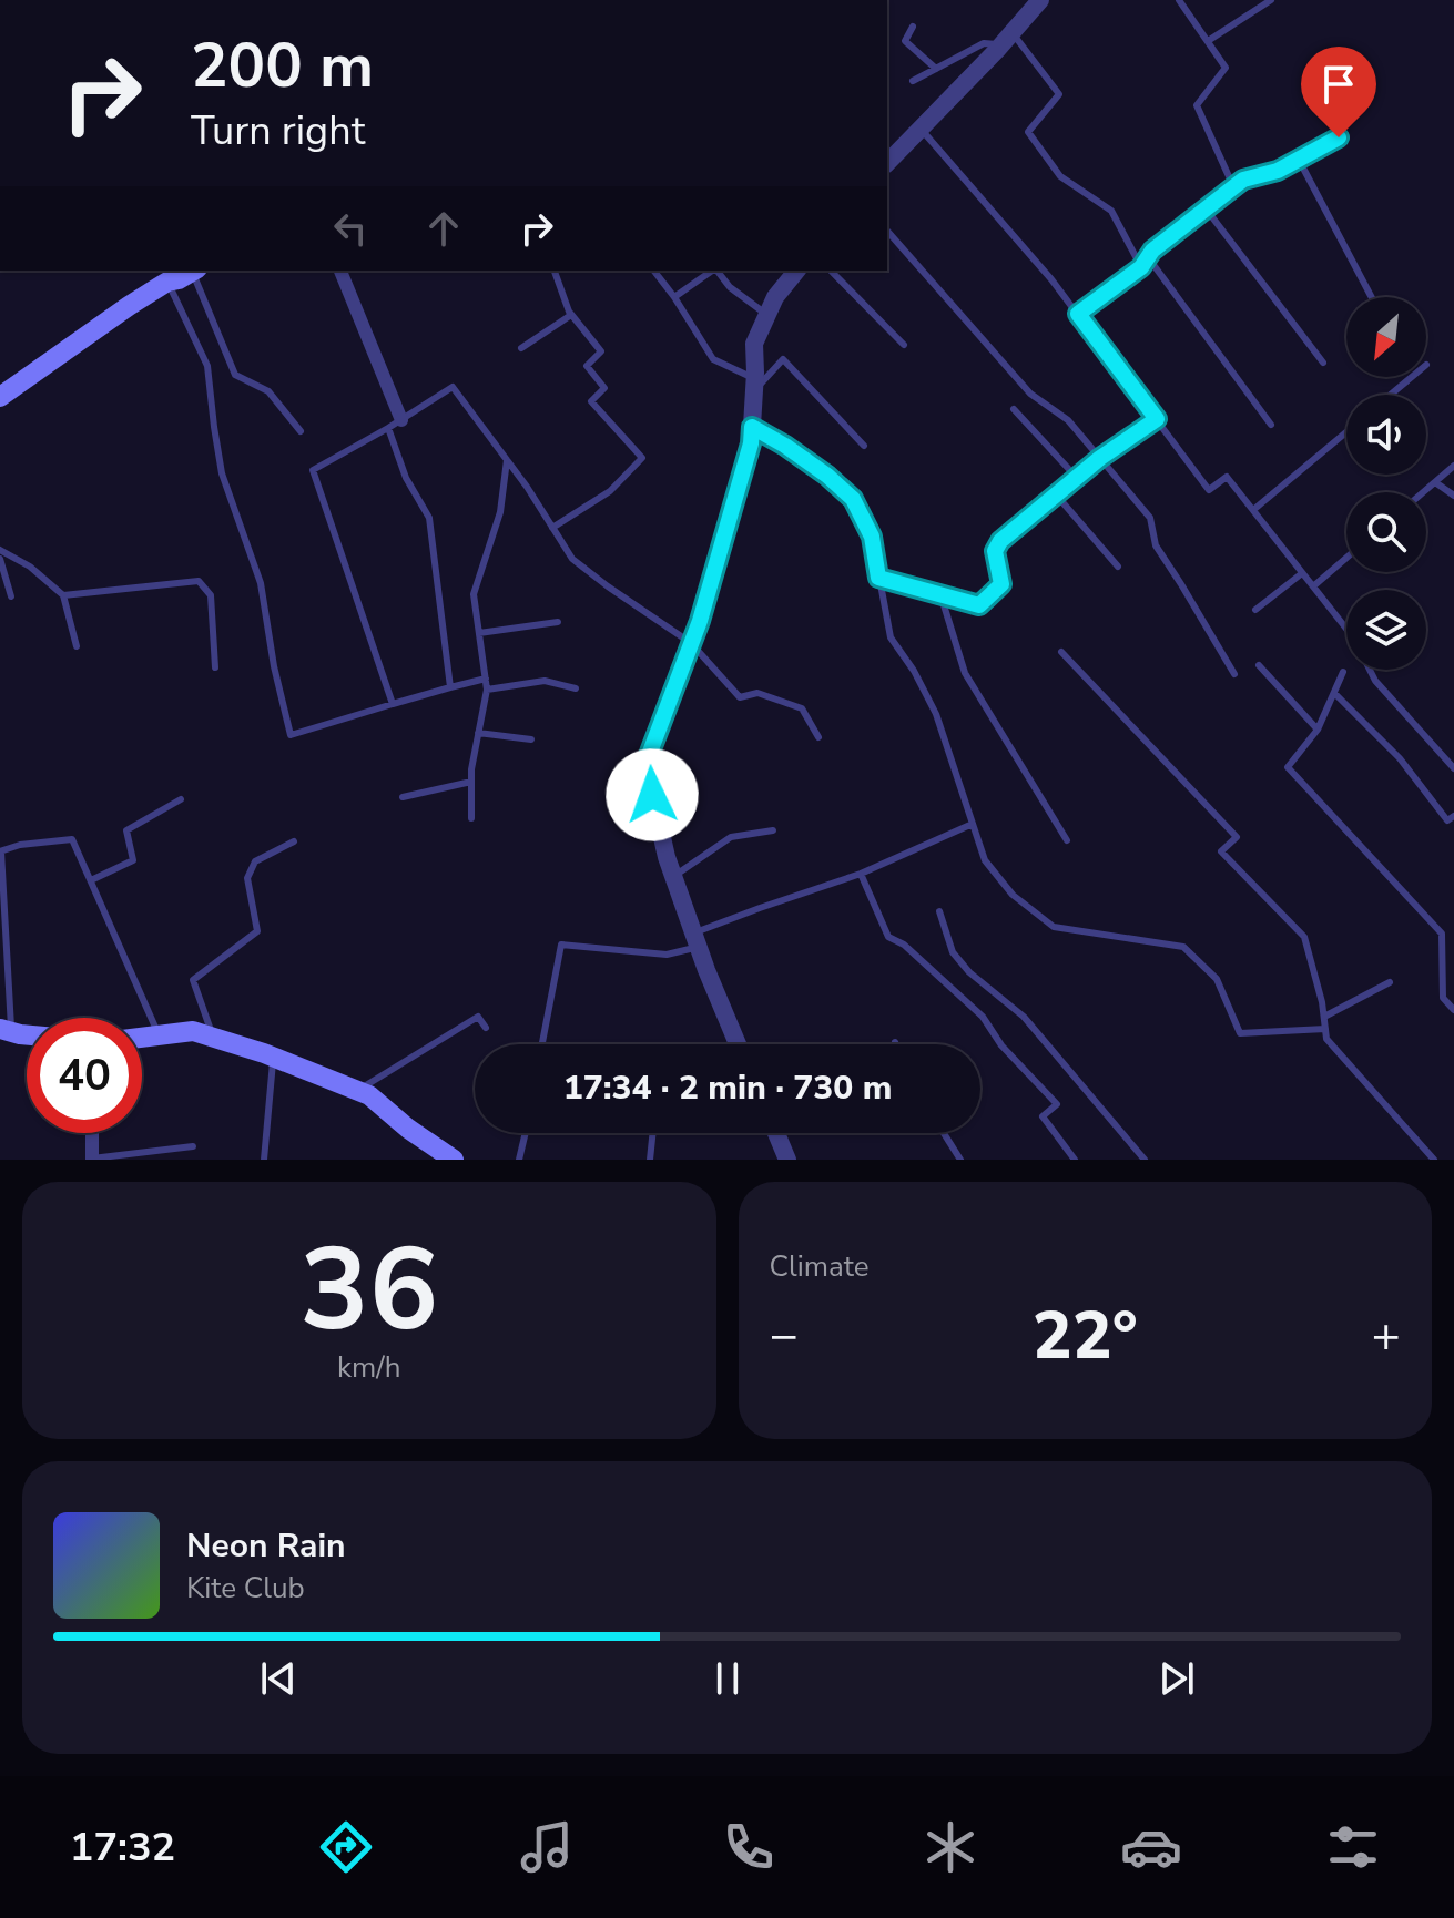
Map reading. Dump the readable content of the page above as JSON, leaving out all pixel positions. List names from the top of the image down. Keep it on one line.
{"north":"bottom left","page":{"turn":["200 m","Turn right"],"limit":"40","trip":"17:34 · 2 min · 730 m","tile":[["36","km/h"],"Climate"],"heat":["−","22°","+"],"song":["Neon Rain","Kite Club"],"tabs":"17:32"}}
